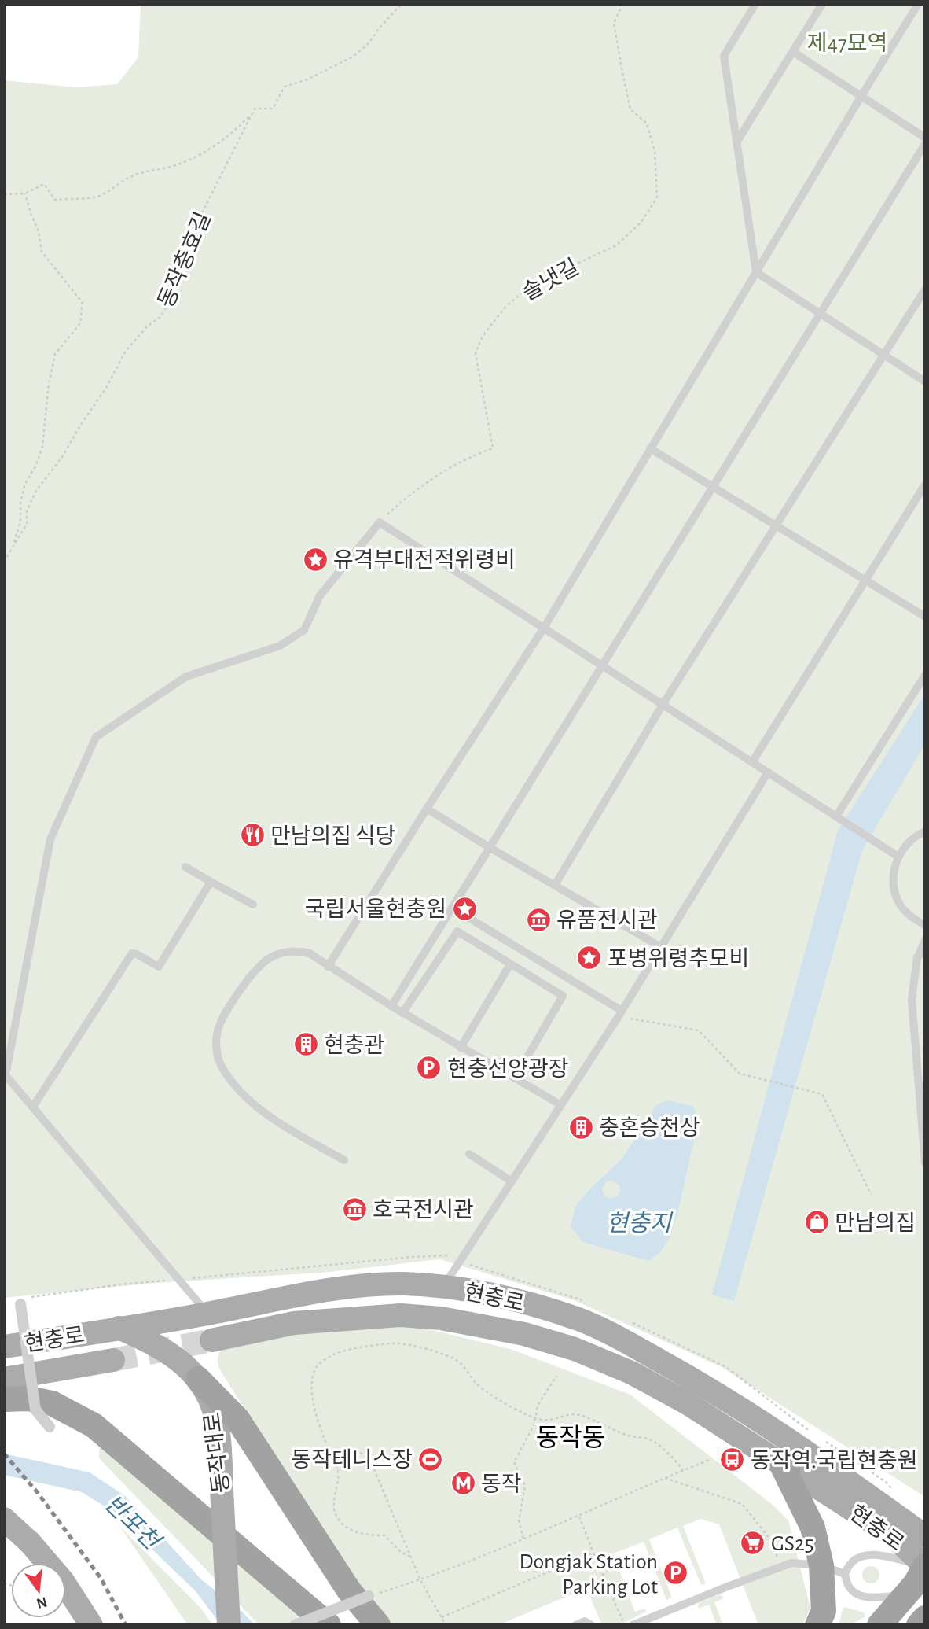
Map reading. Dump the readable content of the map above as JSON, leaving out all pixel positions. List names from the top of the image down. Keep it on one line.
{"streets":{"main road":["현충로","동작대로"],"path":["동작충효길","솔냇길"]},"crossings":[["현충로","동작대로"]],"districts":["동작동"],"water":["현충지","반포천"],"parks":["제47묘역"],"places":{"place":["유격부대전적위령비","국립서울현충원","포병위령추모비"],"restaurant":["만남의집 식당"],"museum":["유품전시관","호국전시관"],"building":["현충관","충혼승천상"],"parking":["현충선양광장","Dongjak Station Parking Lot"],"shop":["만남의집"],"sports":["동작테니스장"],"bus stop":["동작역.국립현충원"],"metro station":["동작"],"supermarket":["GS25"]},"north":"bottom"}
